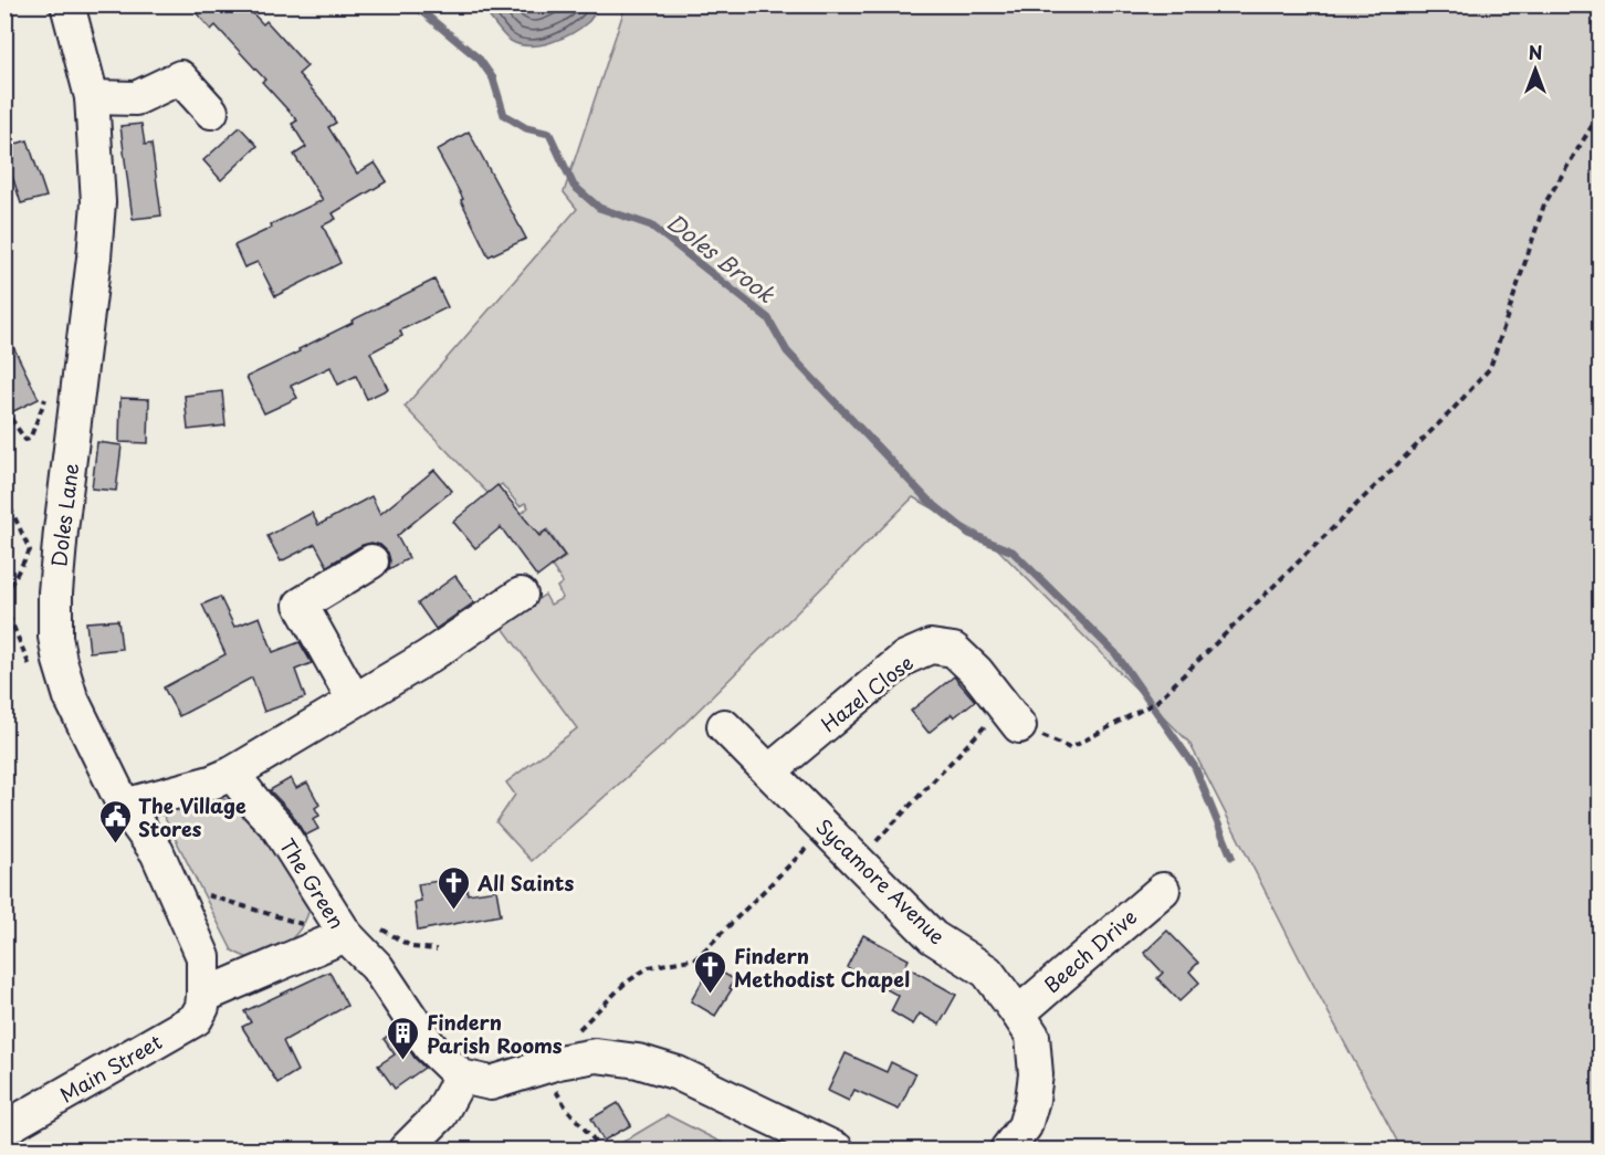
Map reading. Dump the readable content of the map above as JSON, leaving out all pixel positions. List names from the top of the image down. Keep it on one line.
{"streets":{"street":["Doles Lane","Hazel Close","Sycamore Avenue","The Green","Beech Drive","Main Street"]},"crossings":[["Doles Lane","The Green"],["Doles Lane","Main Street"],["Hazel Close","Sycamore Avenue"],["Sycamore Avenue","Beech Drive"],["The Green","Main Street"]],"water":["Doles Brook"],"places":{"public building":["The Village Stores"],"church":["All Saints","Findern Methodist Chapel"],"building":["Findern Parish Rooms"]},"north":"top"}
